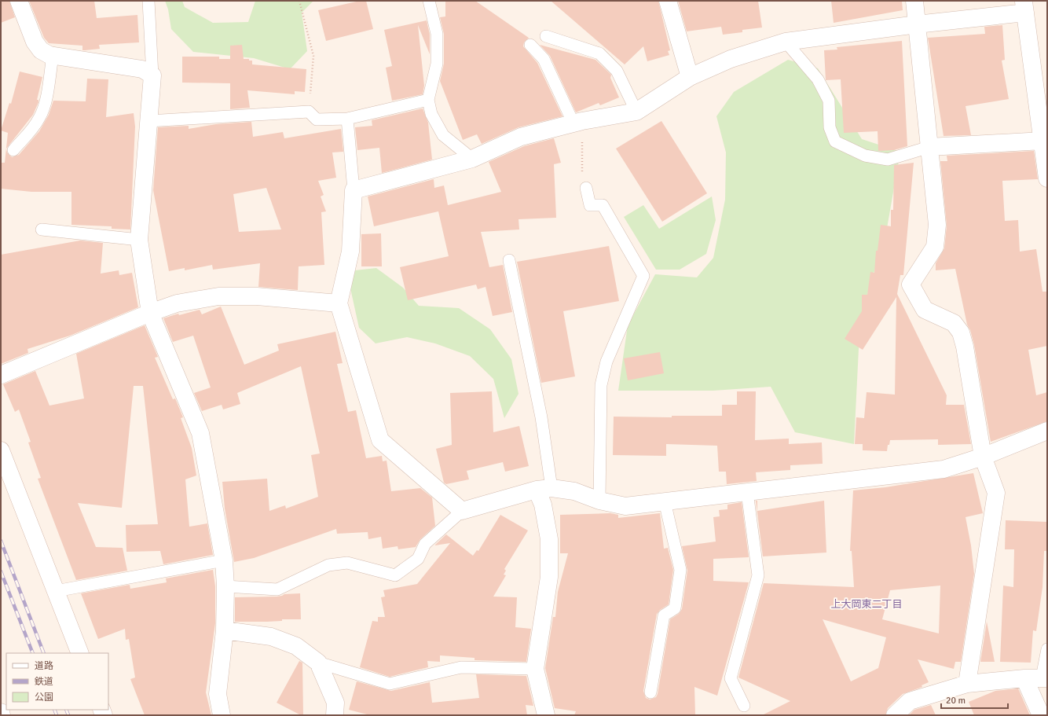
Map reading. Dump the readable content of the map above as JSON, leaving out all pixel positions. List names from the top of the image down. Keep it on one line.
{"districts":["上大岡東二丁目"],"legend":["道路","鉄道","公園"],"scale_bar":"20 m"}
